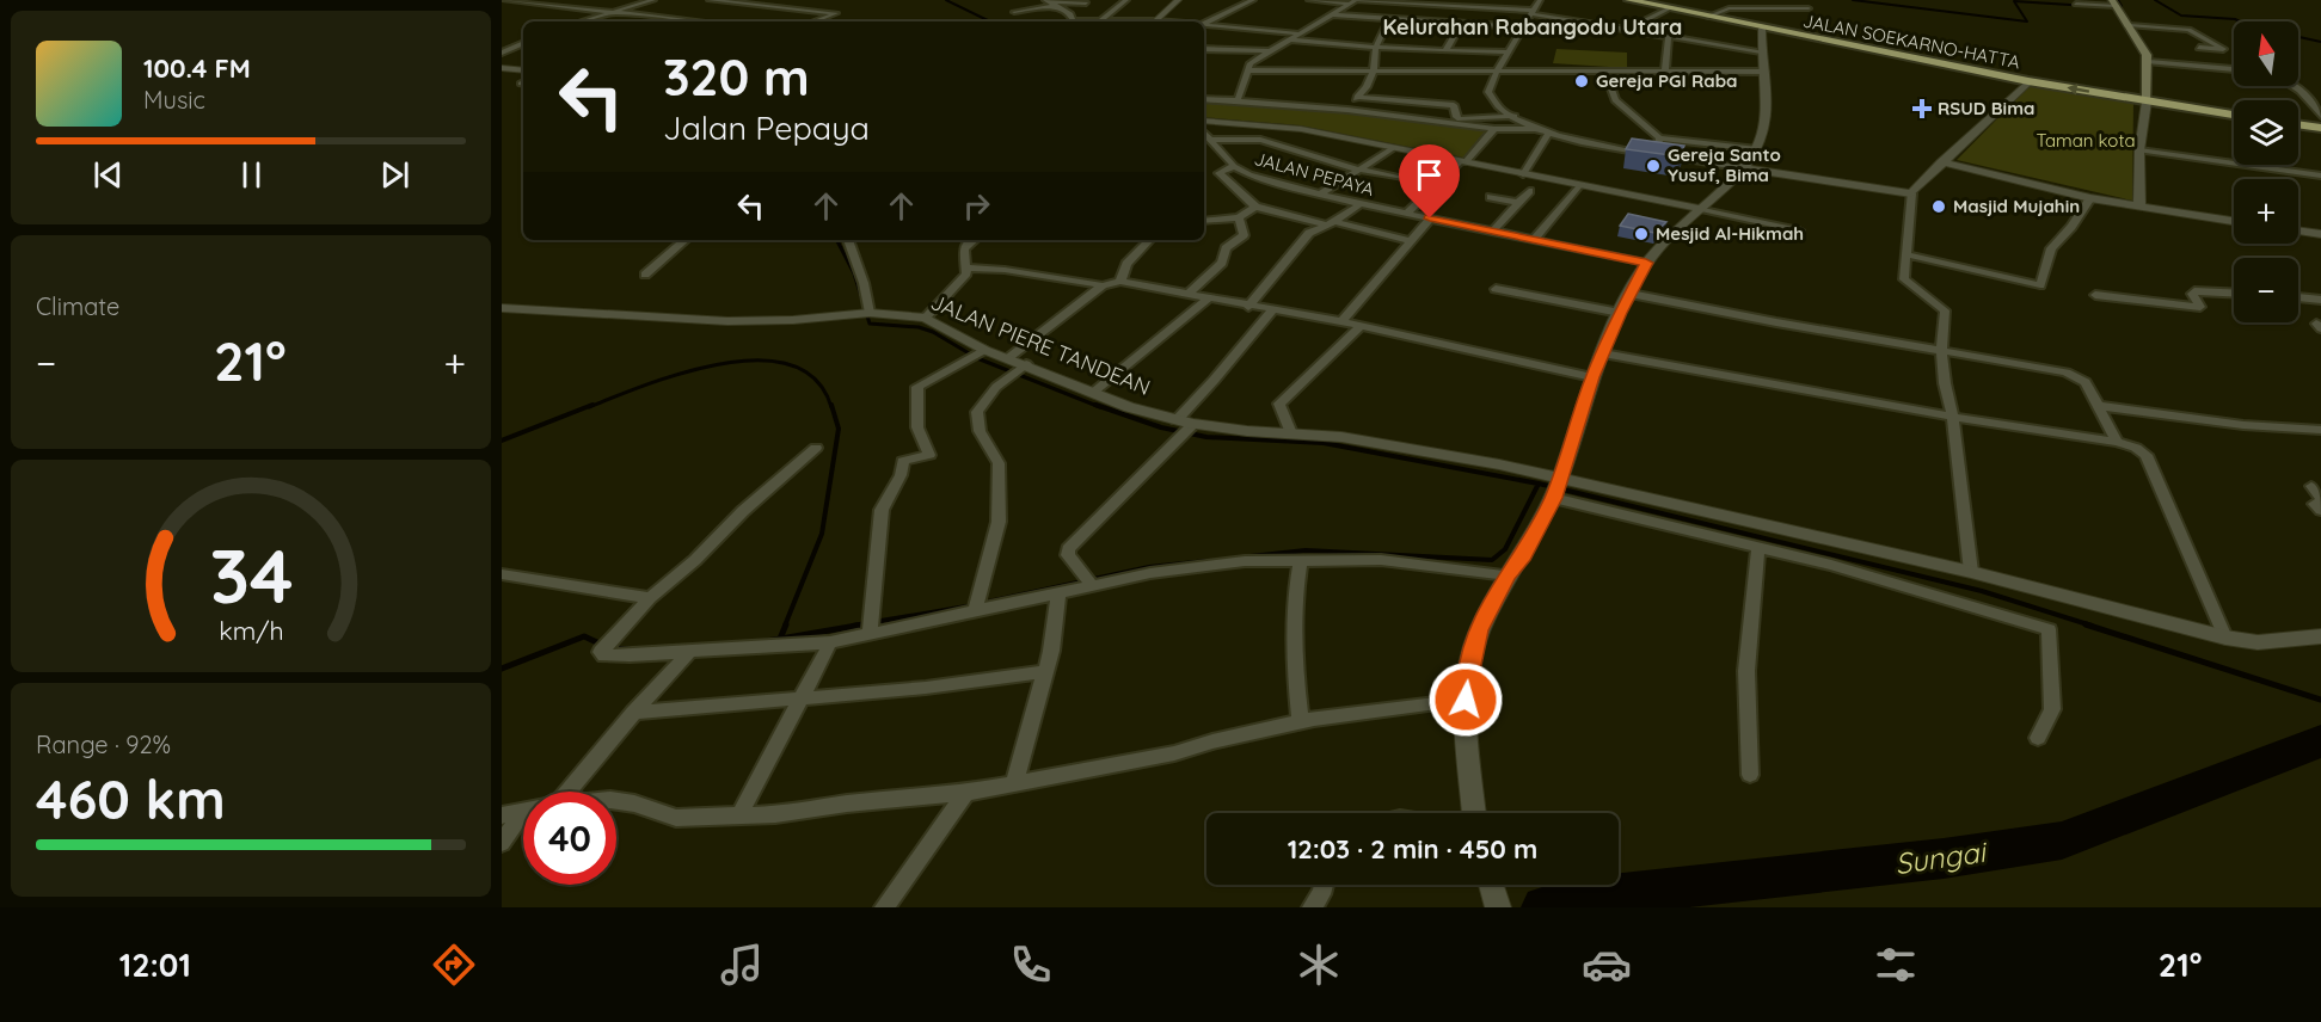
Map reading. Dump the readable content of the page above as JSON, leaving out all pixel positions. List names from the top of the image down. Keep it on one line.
{"streets":{"highway":["JALAN SOEKARNO-HATTA"],"street":["JALAN PEPAYA","JALAN PIERE TANDEAN"]},"districts":["Kelurahan Rabangodu Utara"],"water":["Sungai"],"parks":["Taman kota"],"places":{"other":["Gereja PGI Raba","Gereja Santo Yusuf, Bima","Masjid Mujahin","Mesjid Al-Hikmah"],"health":["RSUD Bima"]},"north":"top","page":{"map_buttons":["+","−"],"turn":["320 m","Jalan Pepaya"],"song":["100.4 FM","Music"],"tile":["Climate",["Range · 92%","460 km"]],"heat":["−","21°","+"],"limit":"40","trip":"12:03 · 2 min · 450 m","tabs":["12:01","21°"],"gauge":["34","km/h"]}}
